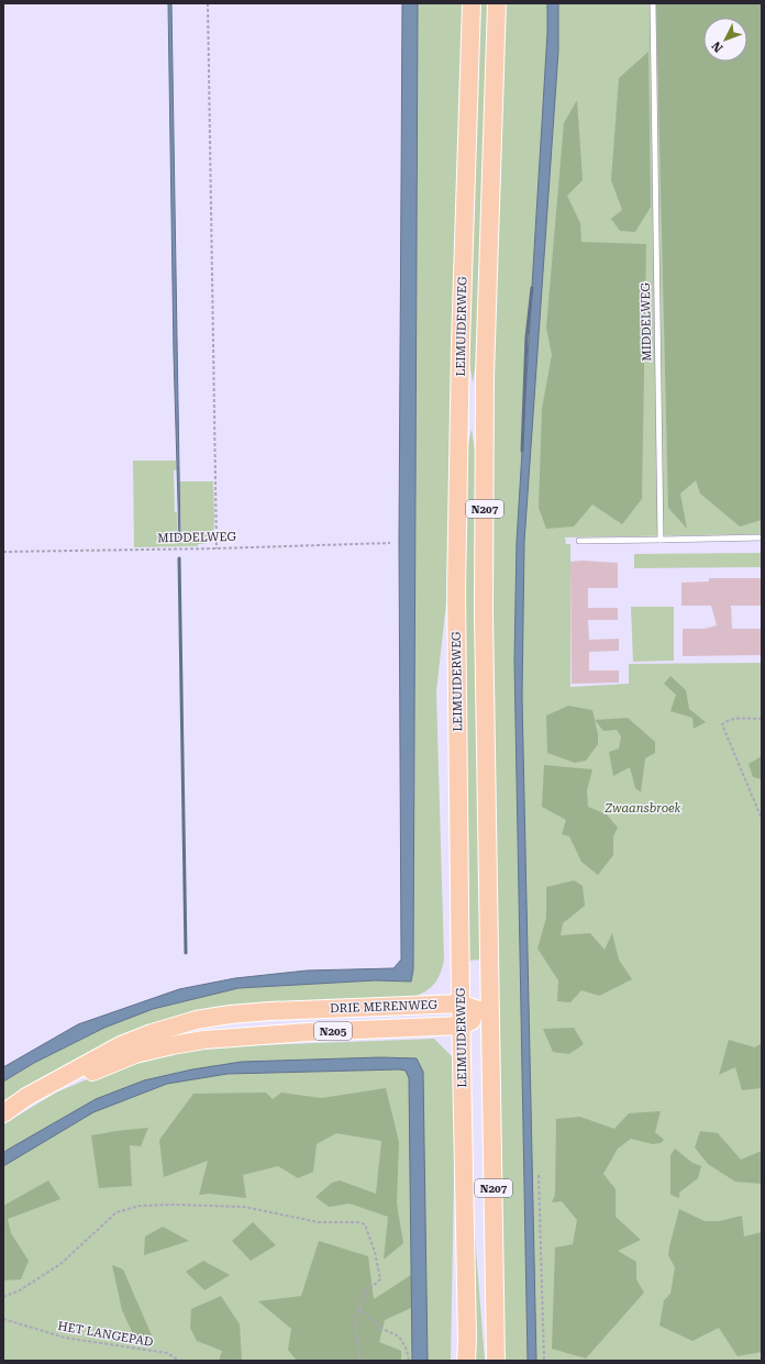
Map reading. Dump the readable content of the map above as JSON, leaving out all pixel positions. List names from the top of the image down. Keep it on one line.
{"streets":{"main road":["LEIMUIDERWEG","N207","DRIE MERENWEG","N205"],"lane":["MIDDELWEG"],"path":["HET LANGEPAD"]},"crossings":[["LEIMUIDERWEG","DRIE MERENWEG"]],"parks":["Zwaansbroek"],"north":"bottom left"}
